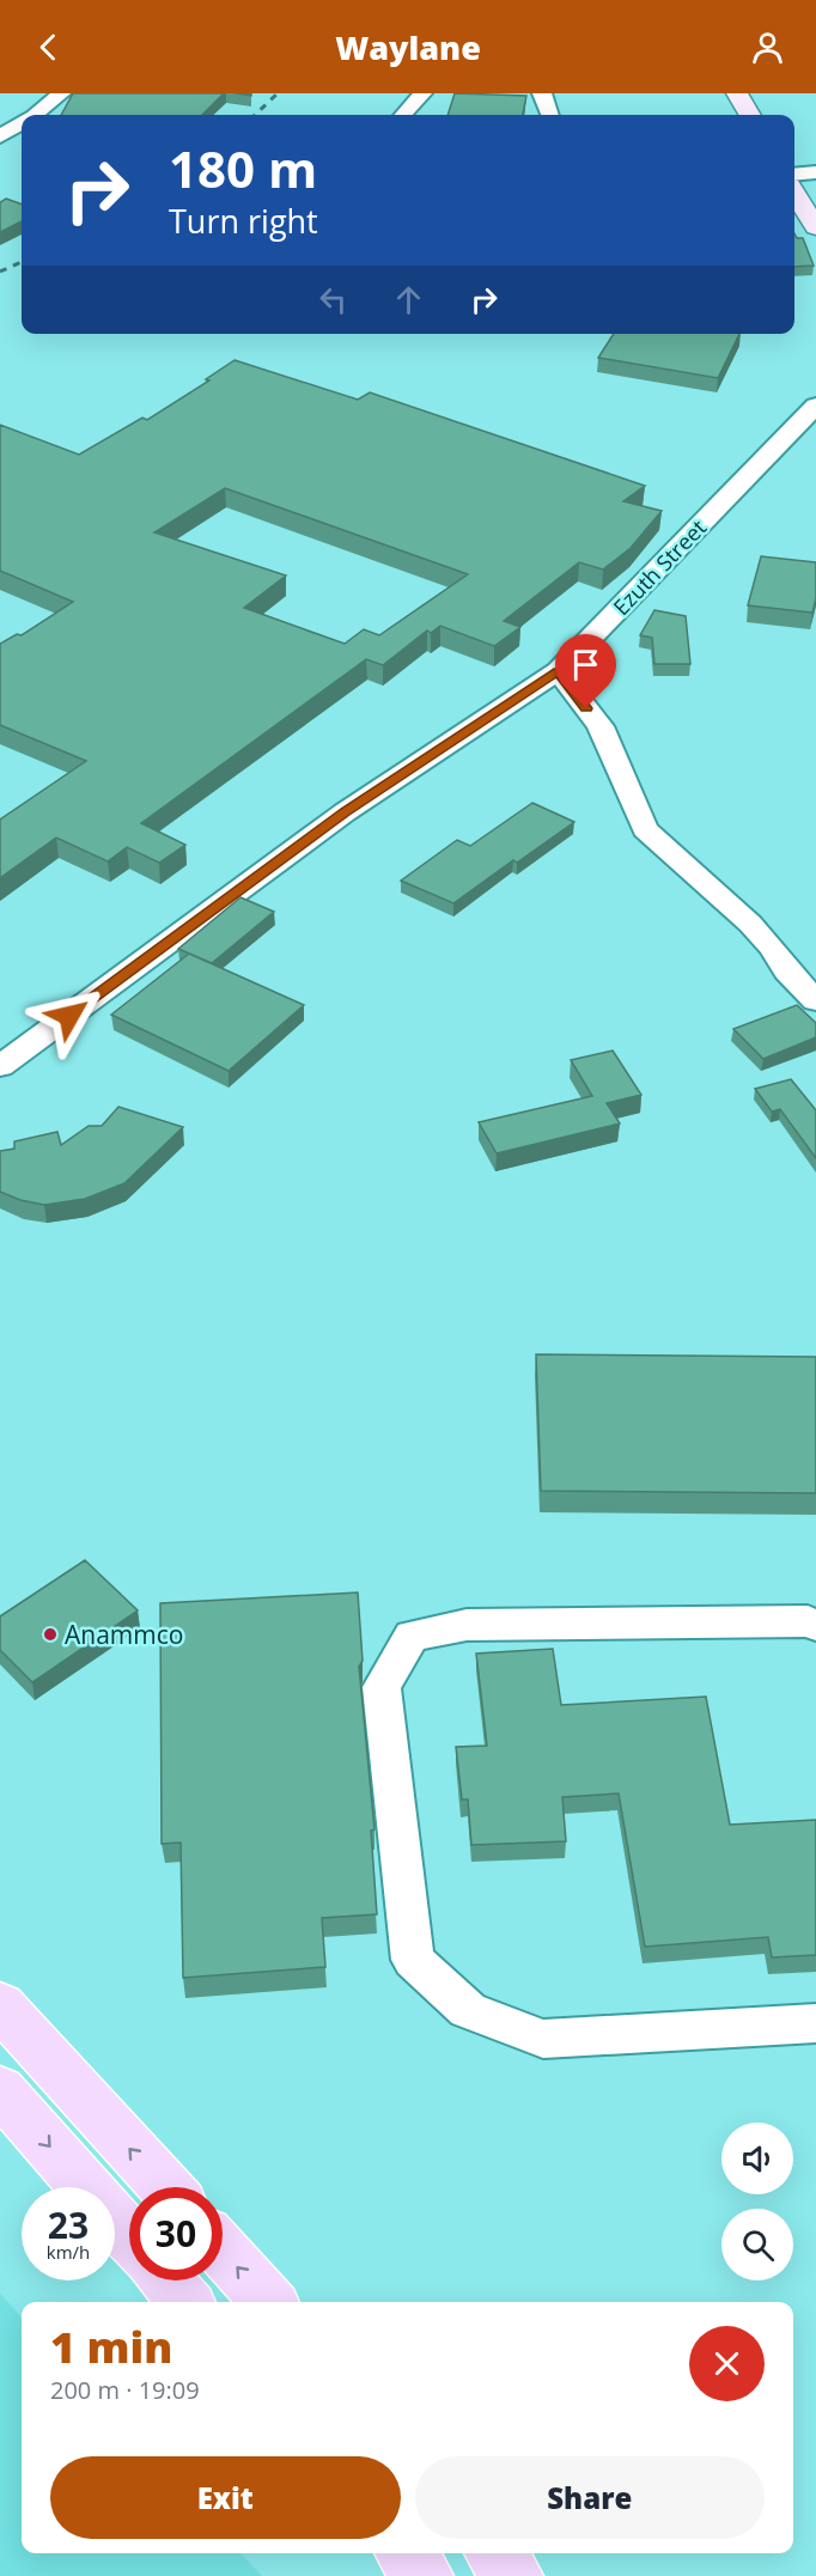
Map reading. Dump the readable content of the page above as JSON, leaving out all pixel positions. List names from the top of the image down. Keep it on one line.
{"streets":{"street":["Ezuth Street"]},"places":["Anammco"],"page":{"header":"Waylane","turn":["180 m","Turn right"],"speed":"23 km/h","limit":"30","heading":["1 min","200 m · 19:09"],"buttons":["Exit","Share"]}}
